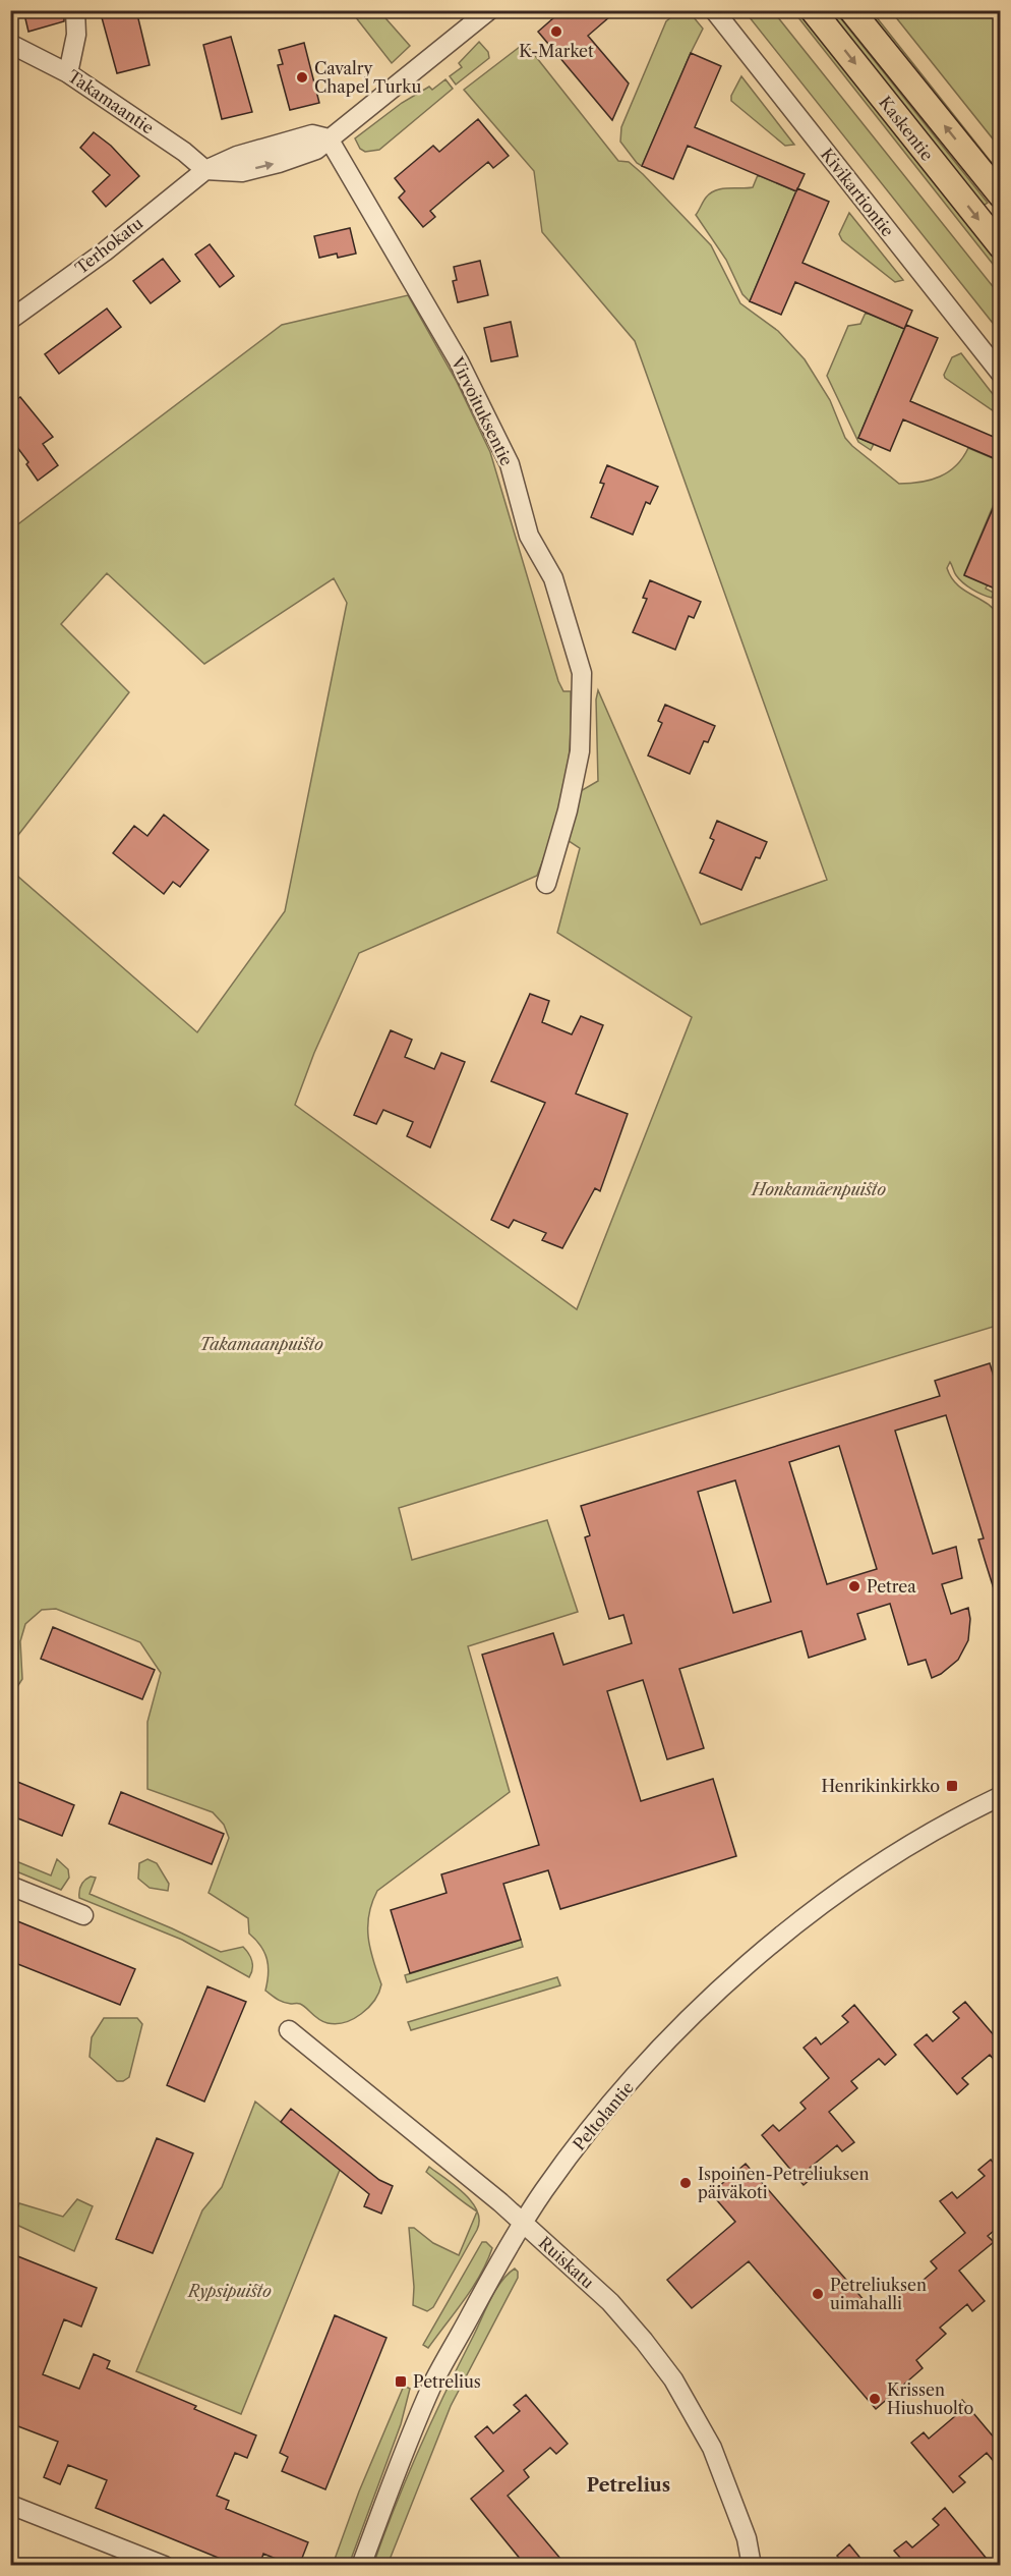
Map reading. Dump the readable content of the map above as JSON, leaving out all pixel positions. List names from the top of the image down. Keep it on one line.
{"streets":{"main road":["Kaskentie"],"street":["Takamaantie","Kivikartiontie","Terhokatu","Virvoituksentie","Peltolantie","Ruiskatu"]},"crossings":[["Takamaantie","Terhokatu"],["Peltolantie","Ruiskatu"]],"districts":["Petrelius"],"parks":["Honkamäenpuisto","Takamaanpuisto","Rypsipuisto"],"places":{"other":["K-Market","Cavalry Chapel Turku","Petrea","Ispoinen-Petreliuksen päiväkoti","Petreliuksen uimahalli","Krissen Hiushuolto"],"transit":["Henrikinkirkko","Petrelius"]}}
